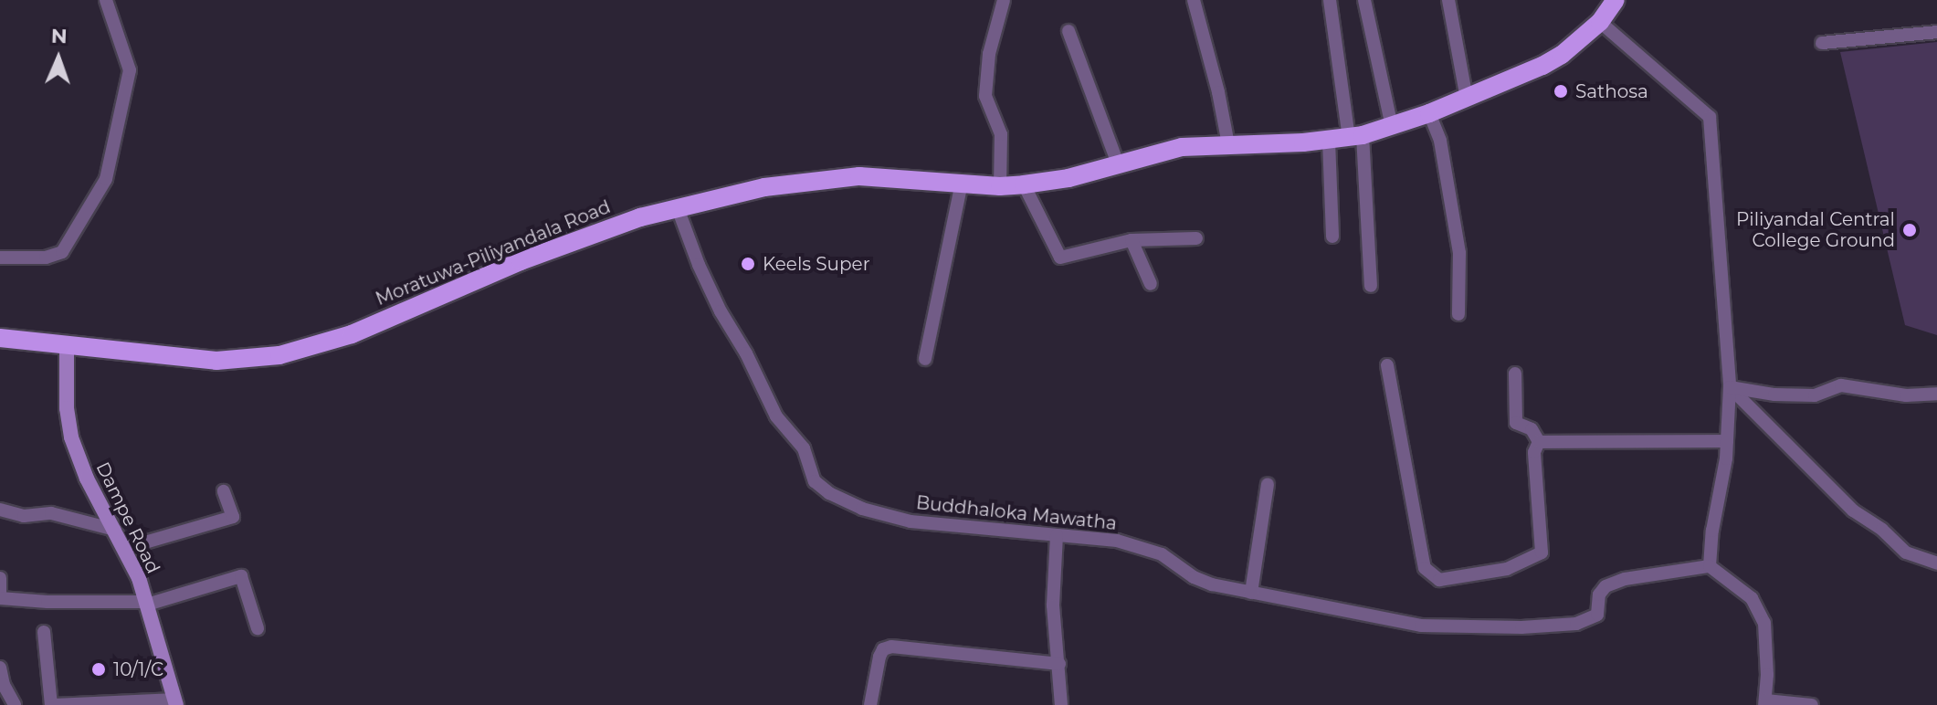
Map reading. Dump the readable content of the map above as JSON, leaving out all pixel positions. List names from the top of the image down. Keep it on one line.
{"streets":{"main road":["Moratuwa-Piliyandala Road"],"street":["Buddhaloka Mawatha","Dampe Road"]},"crossings":[["Moratuwa-Piliyandala Road","Buddhaloka Mawatha"],["Moratuwa-Piliyandala Road","Dampe Road"]],"places":["Sathosa","Piliyandal Central College Ground","Keels Super","10/1/C"],"north":"top"}
